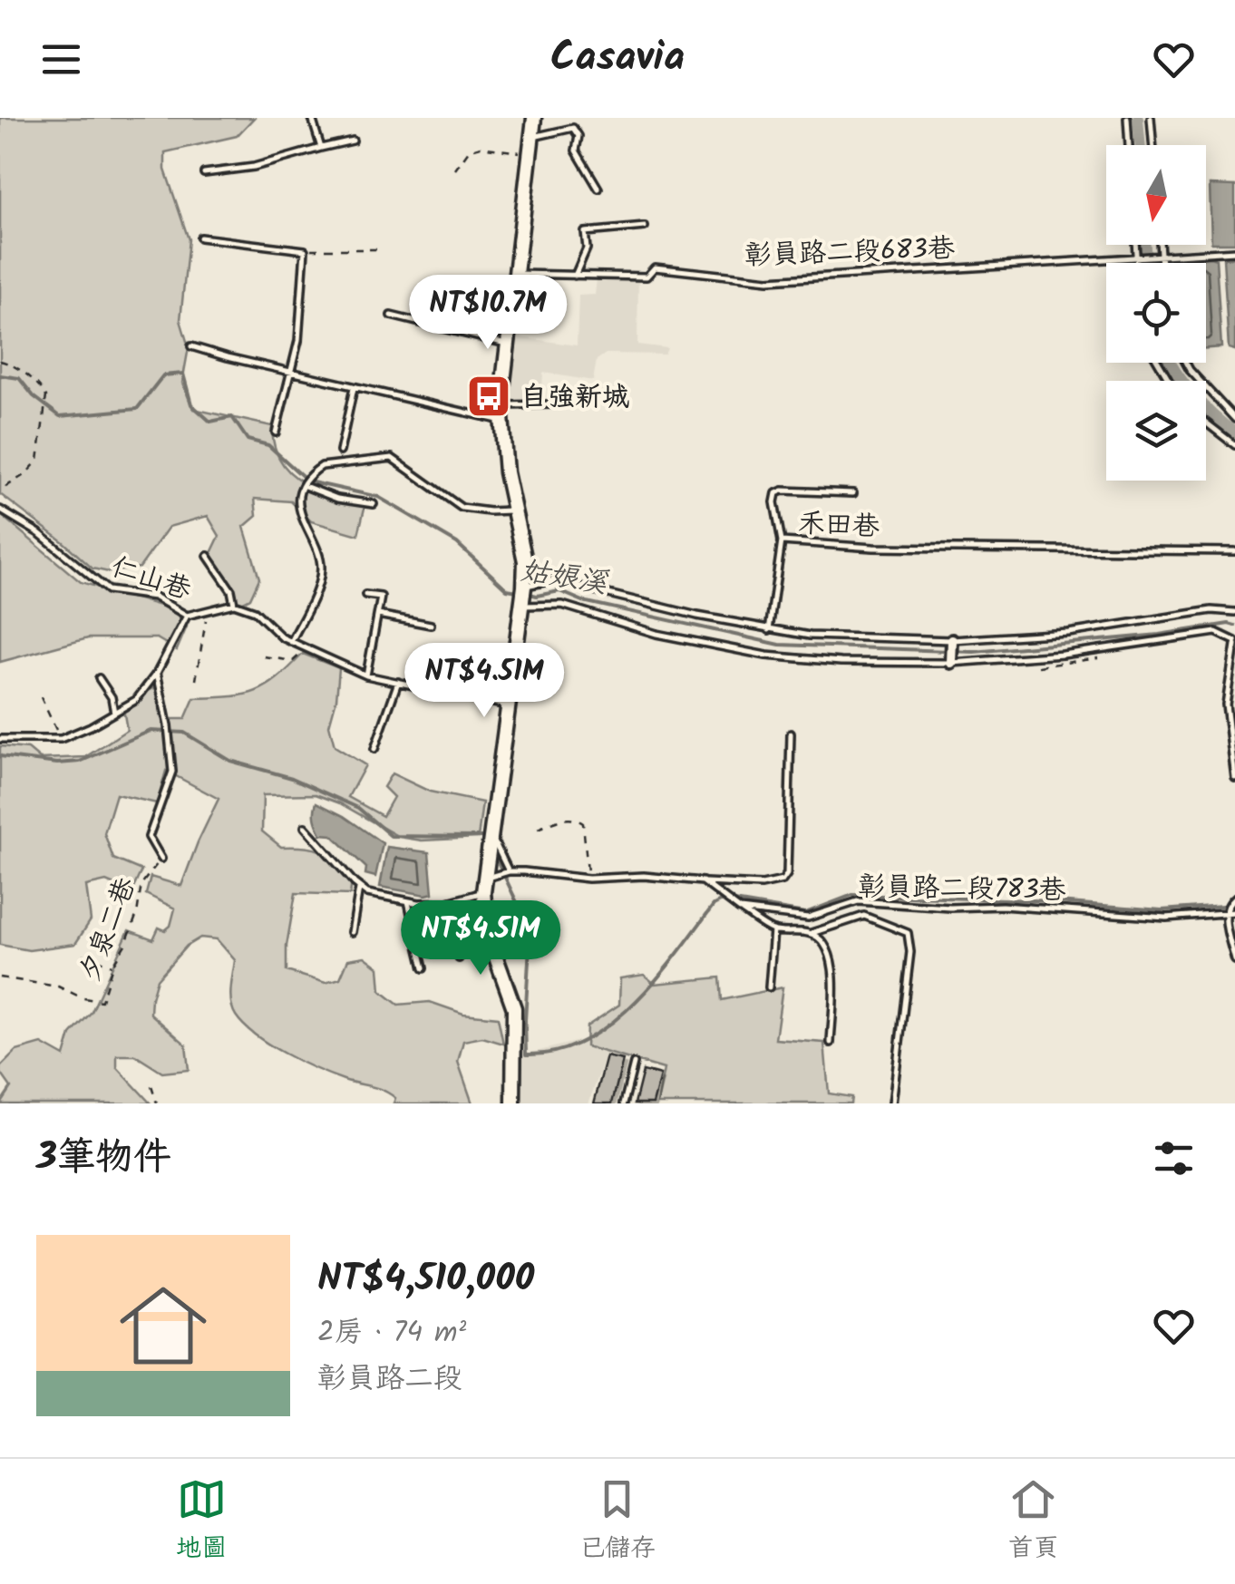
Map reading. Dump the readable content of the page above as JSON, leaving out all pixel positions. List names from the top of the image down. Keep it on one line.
{"streets":{"lane":["彰員路二段683巷","禾田巷","仁山巷","彰員路二段783巷","夕泉二巷"]},"water":["姑娘溪"],"places":{"bus stop":["自強新城"]},"north":"bottom","page":{"header":"Casavia","price":["NT$10.7M","NT$4.51M","NT$4.51M"],"heading":"3筆物件","list":[{"name":"NT$4,510,000","note":"2房 · 74 m² · 彰員路二段"}],"tabs":["地圖","已儲存","首頁"]}}
